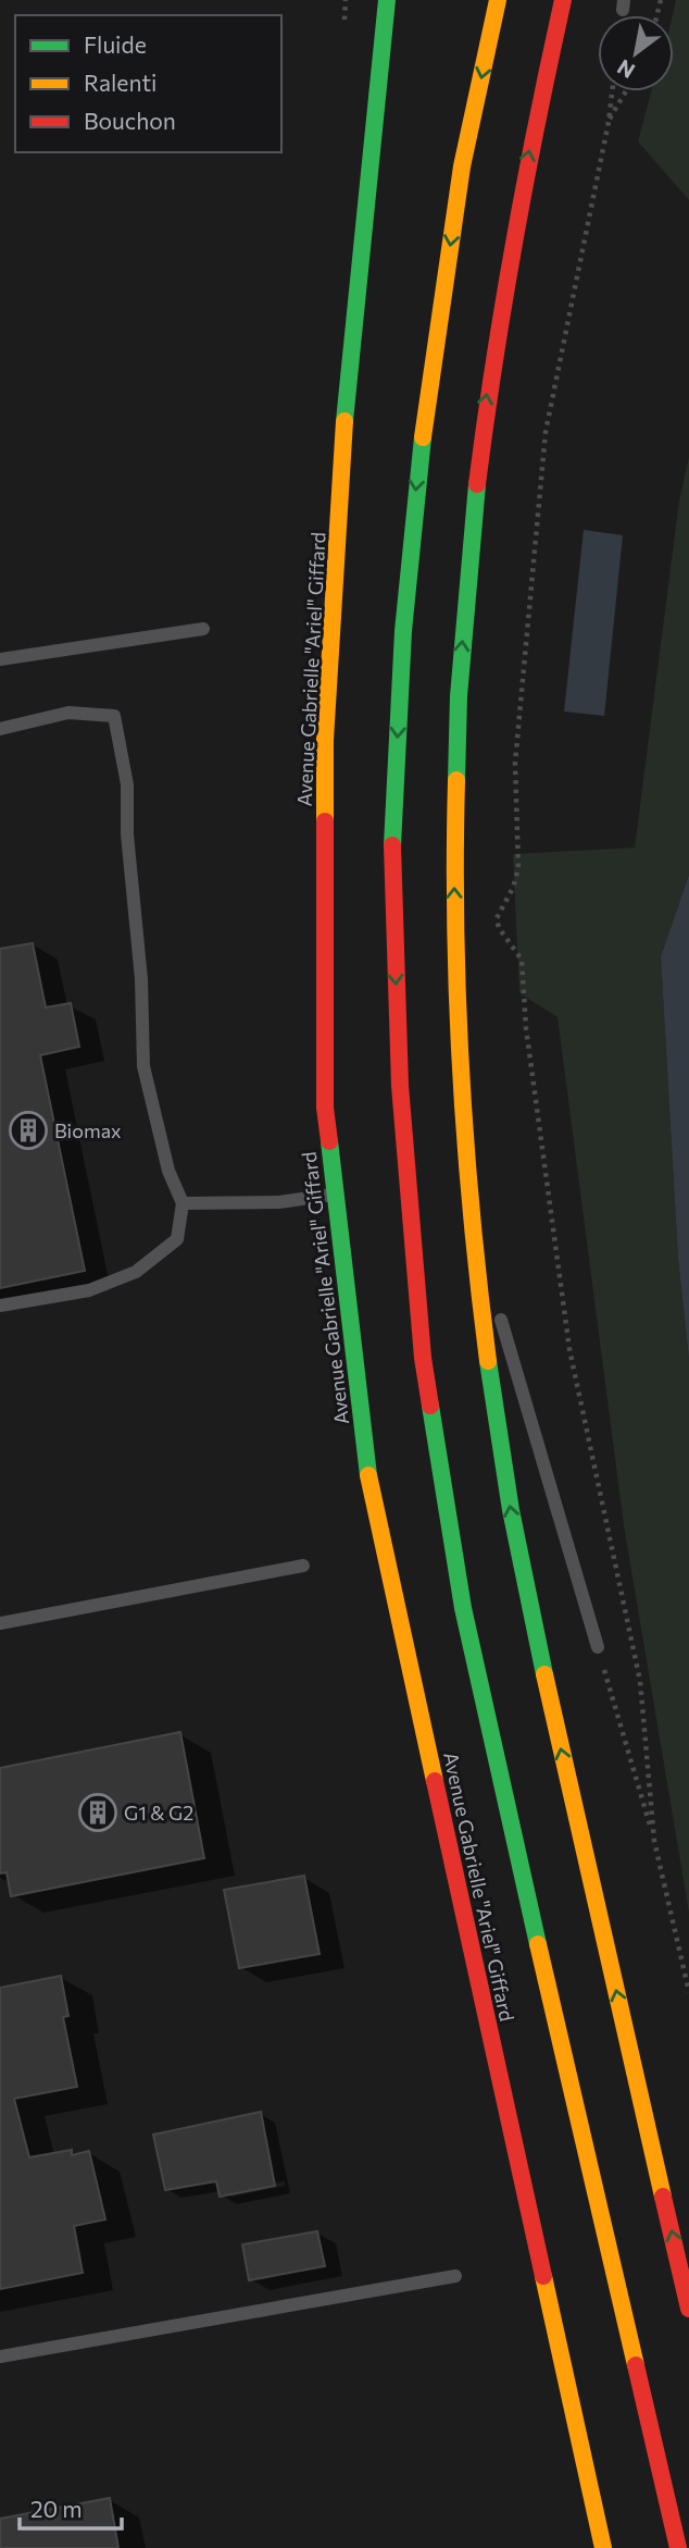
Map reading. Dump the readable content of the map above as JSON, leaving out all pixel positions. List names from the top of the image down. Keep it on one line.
{"streets":{"main road":["Avenue Gabrielle \"Ariel\" Giffard"]},"places":{"building":["Biomax","G1 & G2"]},"legend":["Fluide","Ralenti","Bouchon"],"scale_bar":"20 m","north":"bottom left"}
